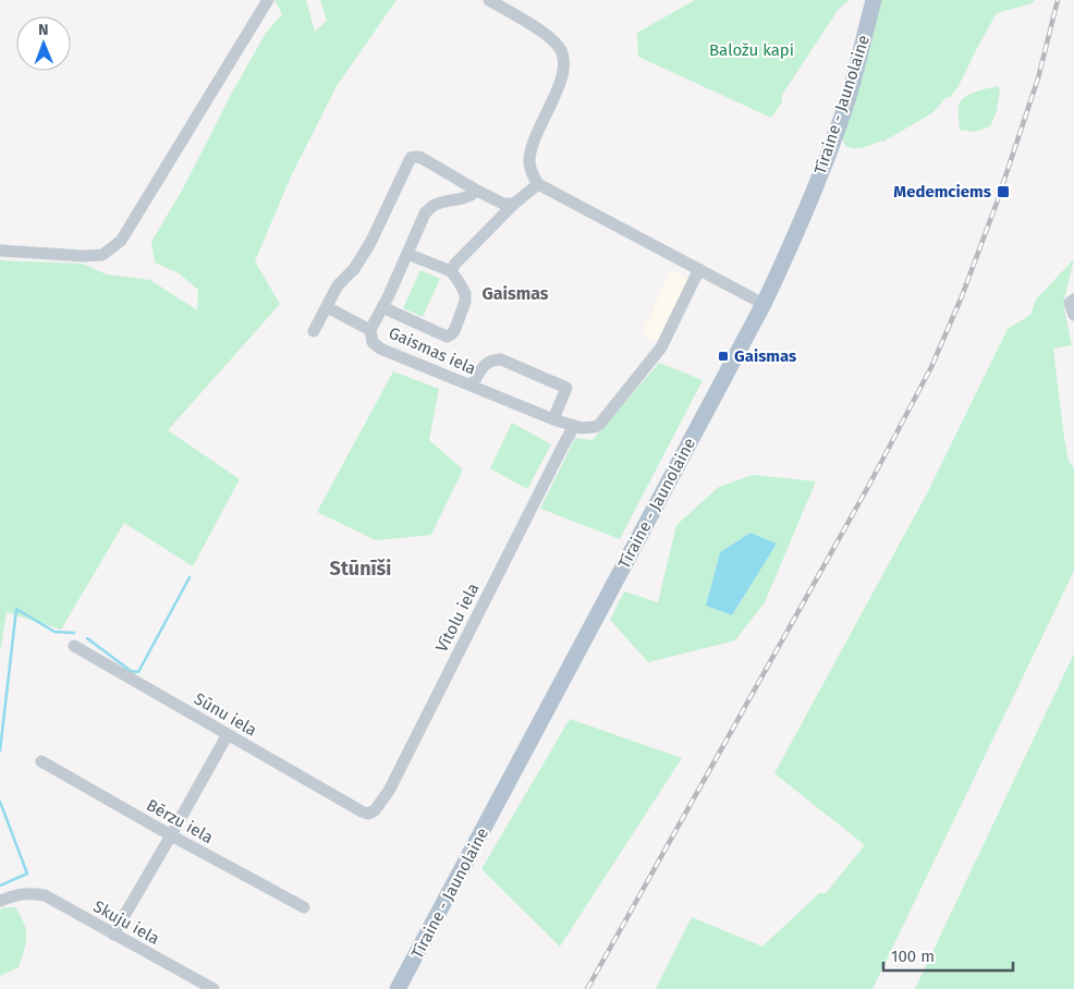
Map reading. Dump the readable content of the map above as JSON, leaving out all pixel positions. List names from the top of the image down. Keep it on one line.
{"streets":{"main road":["Tīraine - Jaunolaine"],"street":["Gaismas iela","Vītolu iela","Sūnu iela","Bērzu iela","Skuju iela"]},"crossings":[["Gaismas iela","Vītolu iela"],["Vītolu iela","Sūnu iela"]],"districts":["Gaismas","Stūnīši"],"parks":["Baložu kapi"],"places":{"transit":["Medemciems","Gaismas"]},"scale_bar":"100 m","north":"top"}
